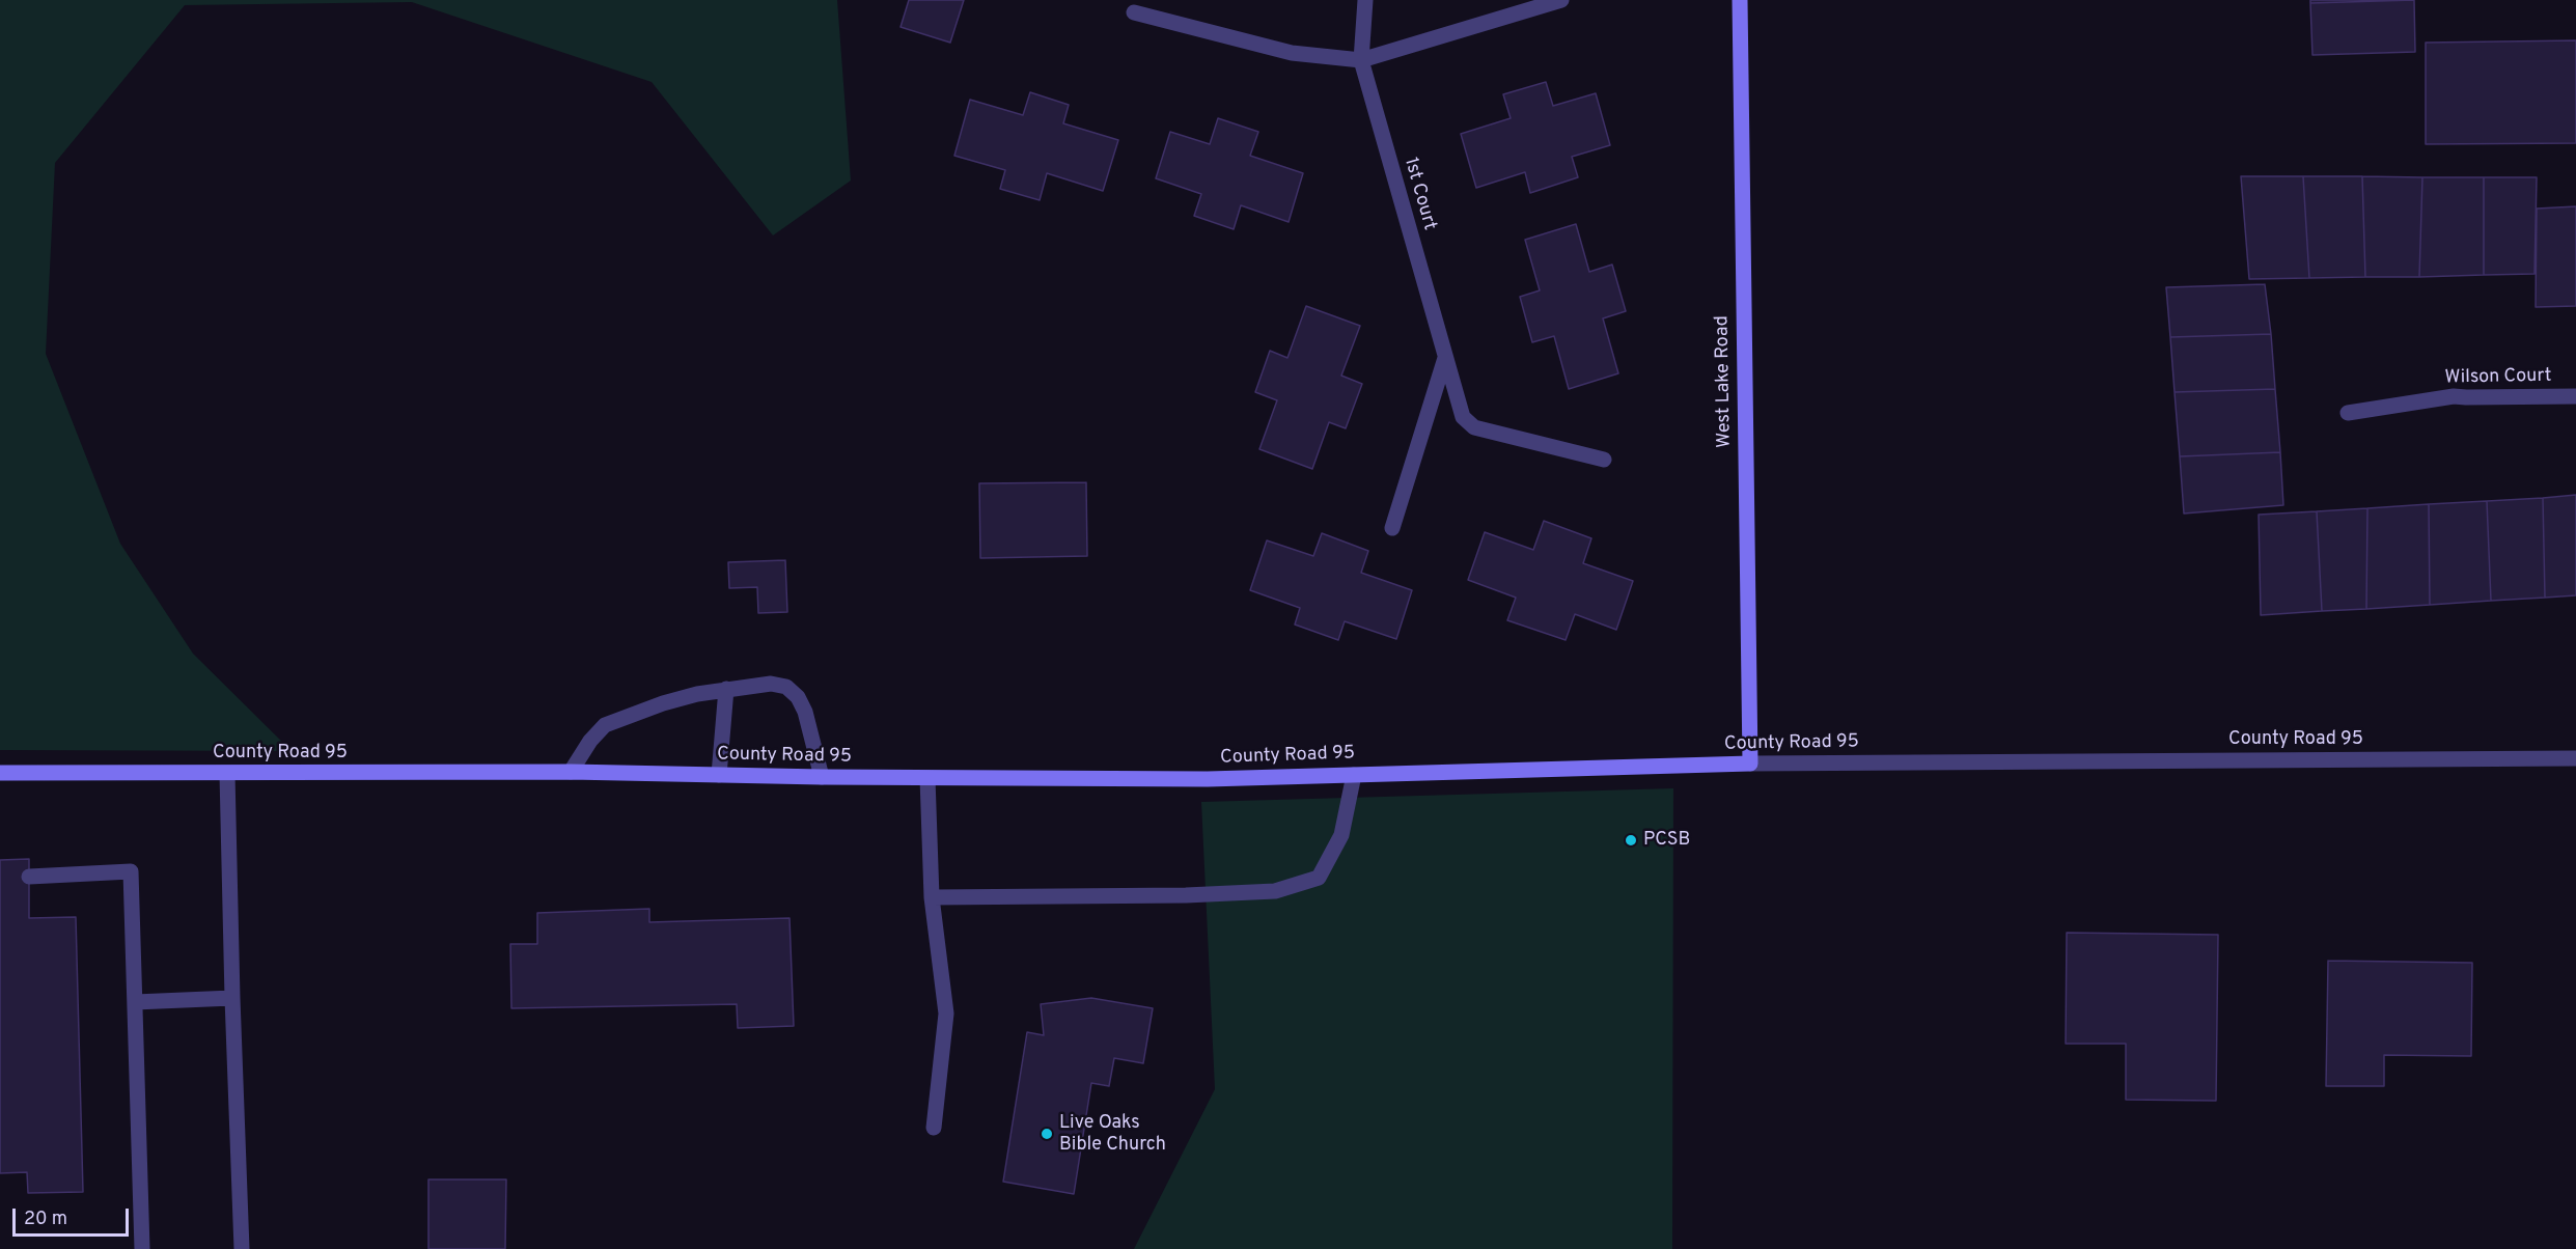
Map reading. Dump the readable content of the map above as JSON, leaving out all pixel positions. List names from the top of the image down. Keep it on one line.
{"streets":{"street":["1st Court","Wilson Court","West Lake Road","County Road 95"]},"crossings":[["West Lake Road","County Road 95"]],"places":["PCSB","Live Oaks Bible Church"],"scale_bar":"20 m"}
